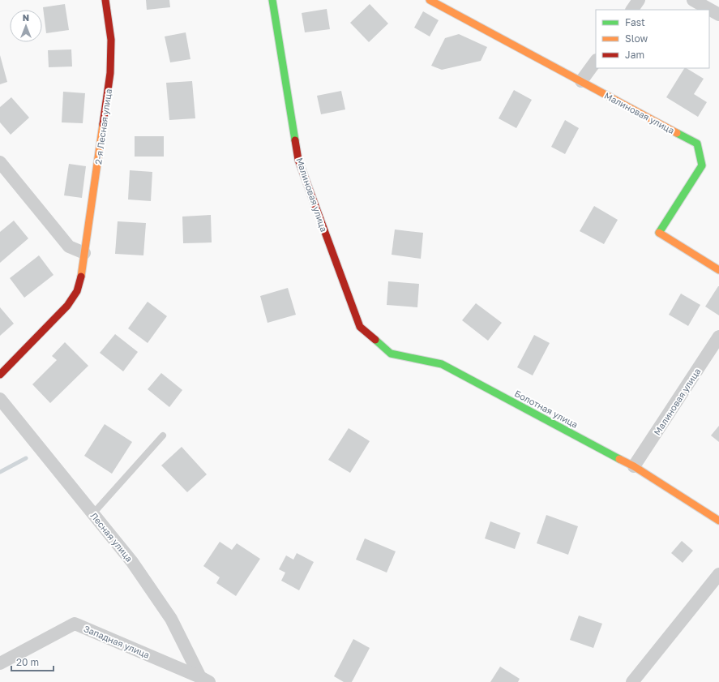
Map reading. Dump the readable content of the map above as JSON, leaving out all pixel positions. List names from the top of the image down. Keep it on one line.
{"streets":{"street":["Малиновая улица","2-я Лесная улица","Болотная улица","Лесная улица","Западная улица"]},"crossings":[["Малиновая улица","Болотная улица"],["Лесная улица","Западная улица"]],"legend":["Fast","Slow","Jam"],"scale_bar":"20 m","north":"top"}
